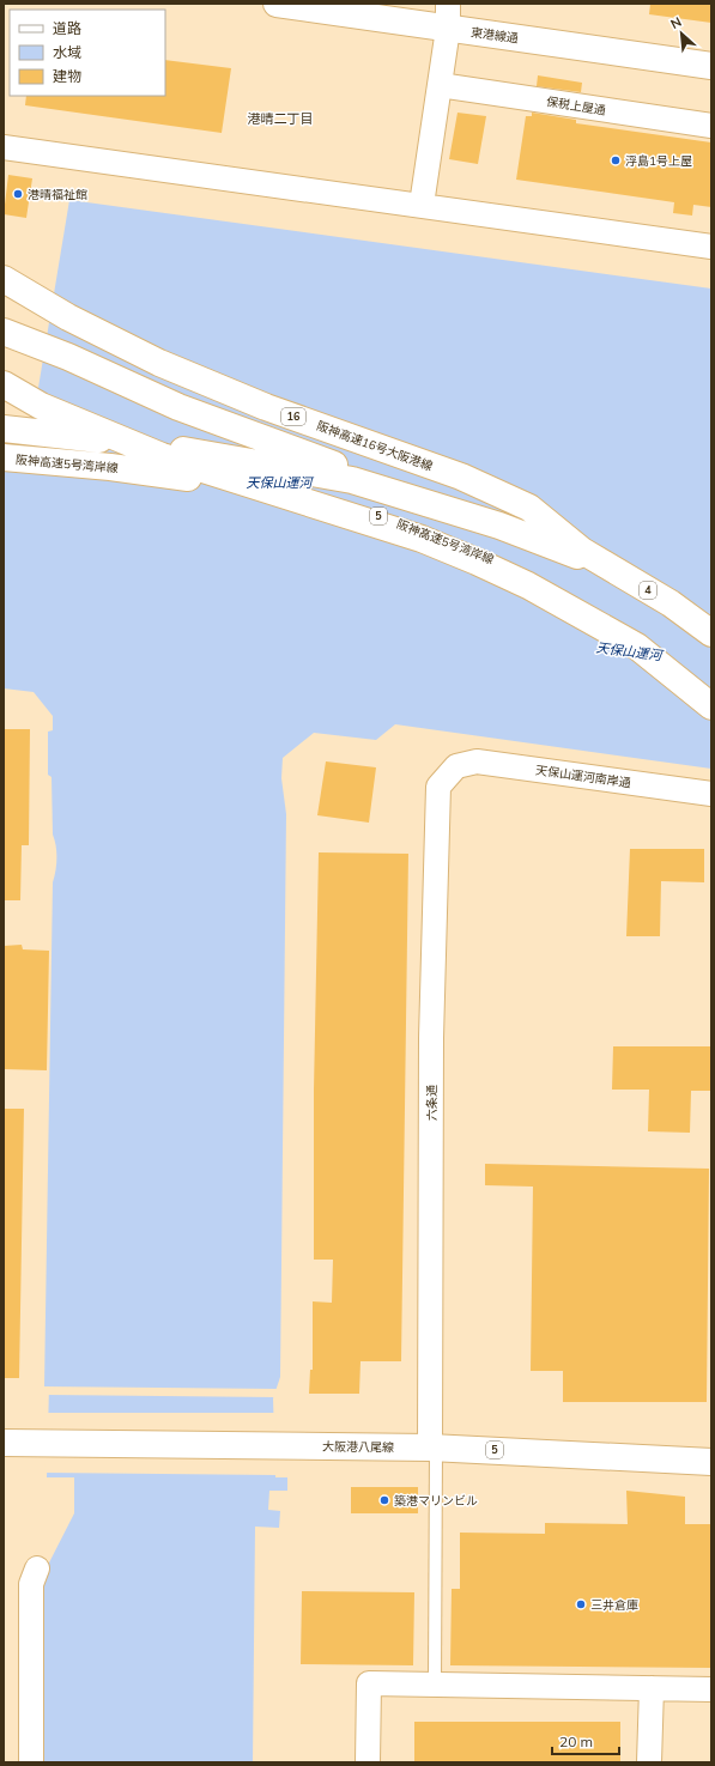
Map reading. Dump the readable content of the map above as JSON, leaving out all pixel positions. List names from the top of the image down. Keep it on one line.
{"streets":{"main road":["東港線通","16","阪神高速16号大阪港線","阪神高速5号湾岸線","5","4","大阪港八尾線"],"street":["保税上屋通","天保山運河南岸通","六条通"]},"crossings":[["阪神高速16号大阪港線","4"],["天保山運河南岸通","六条通"],["六条通","大阪港八尾線"]],"districts":["港晴二丁目"],"water":["天保山運河"],"places":["浮島1号上屋","港晴福祉館","築港マリンビル","三井倉庫"],"legend":["道路","水域","建物"],"scale_bar":"20 m","north":"top left"}
